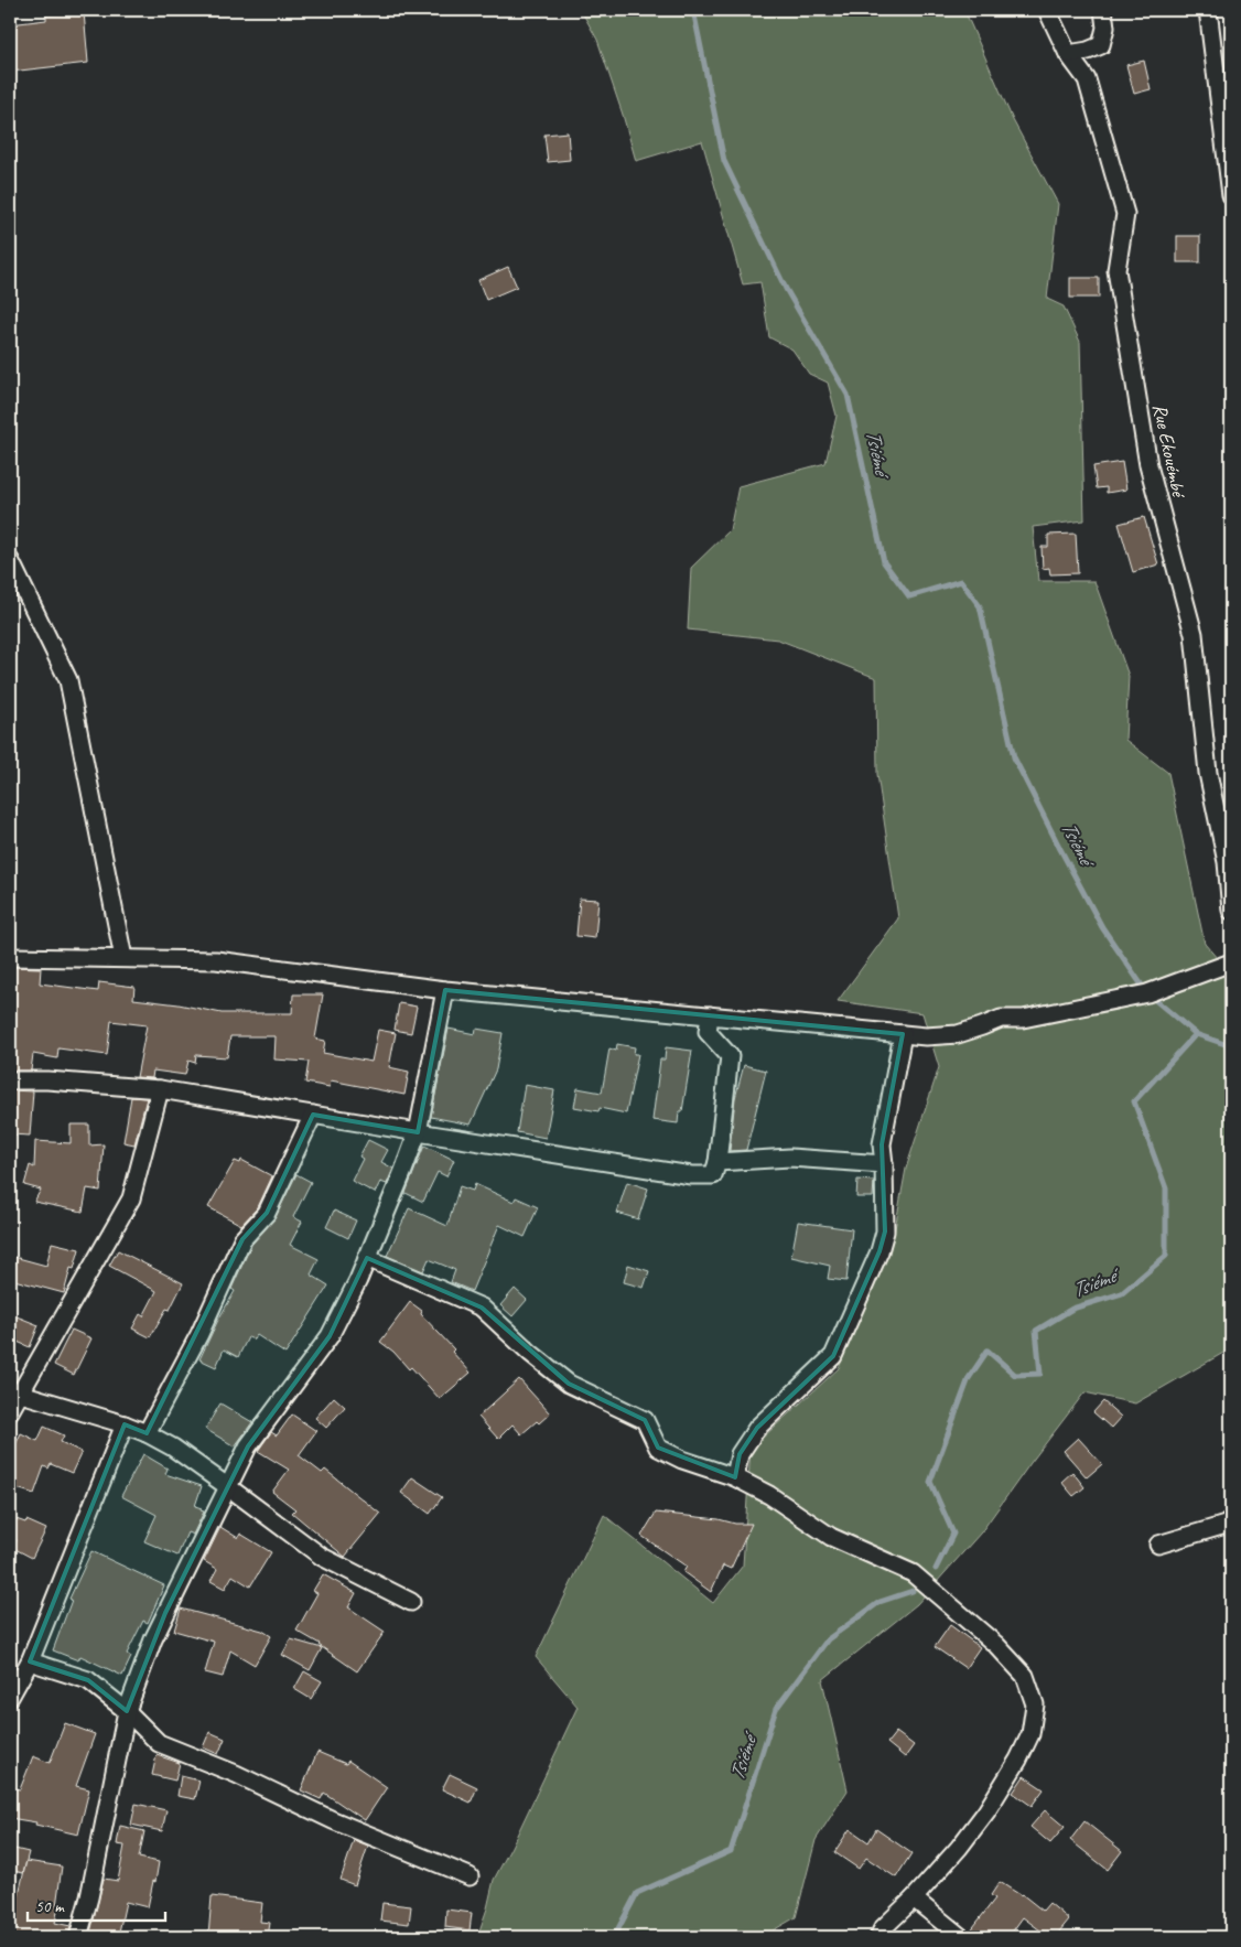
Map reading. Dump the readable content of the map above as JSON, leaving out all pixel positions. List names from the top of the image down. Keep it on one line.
{"streets":{"street":["Rue Ekouémbé"]},"water":["Tsiémé"],"scale_bar":"50 m"}
